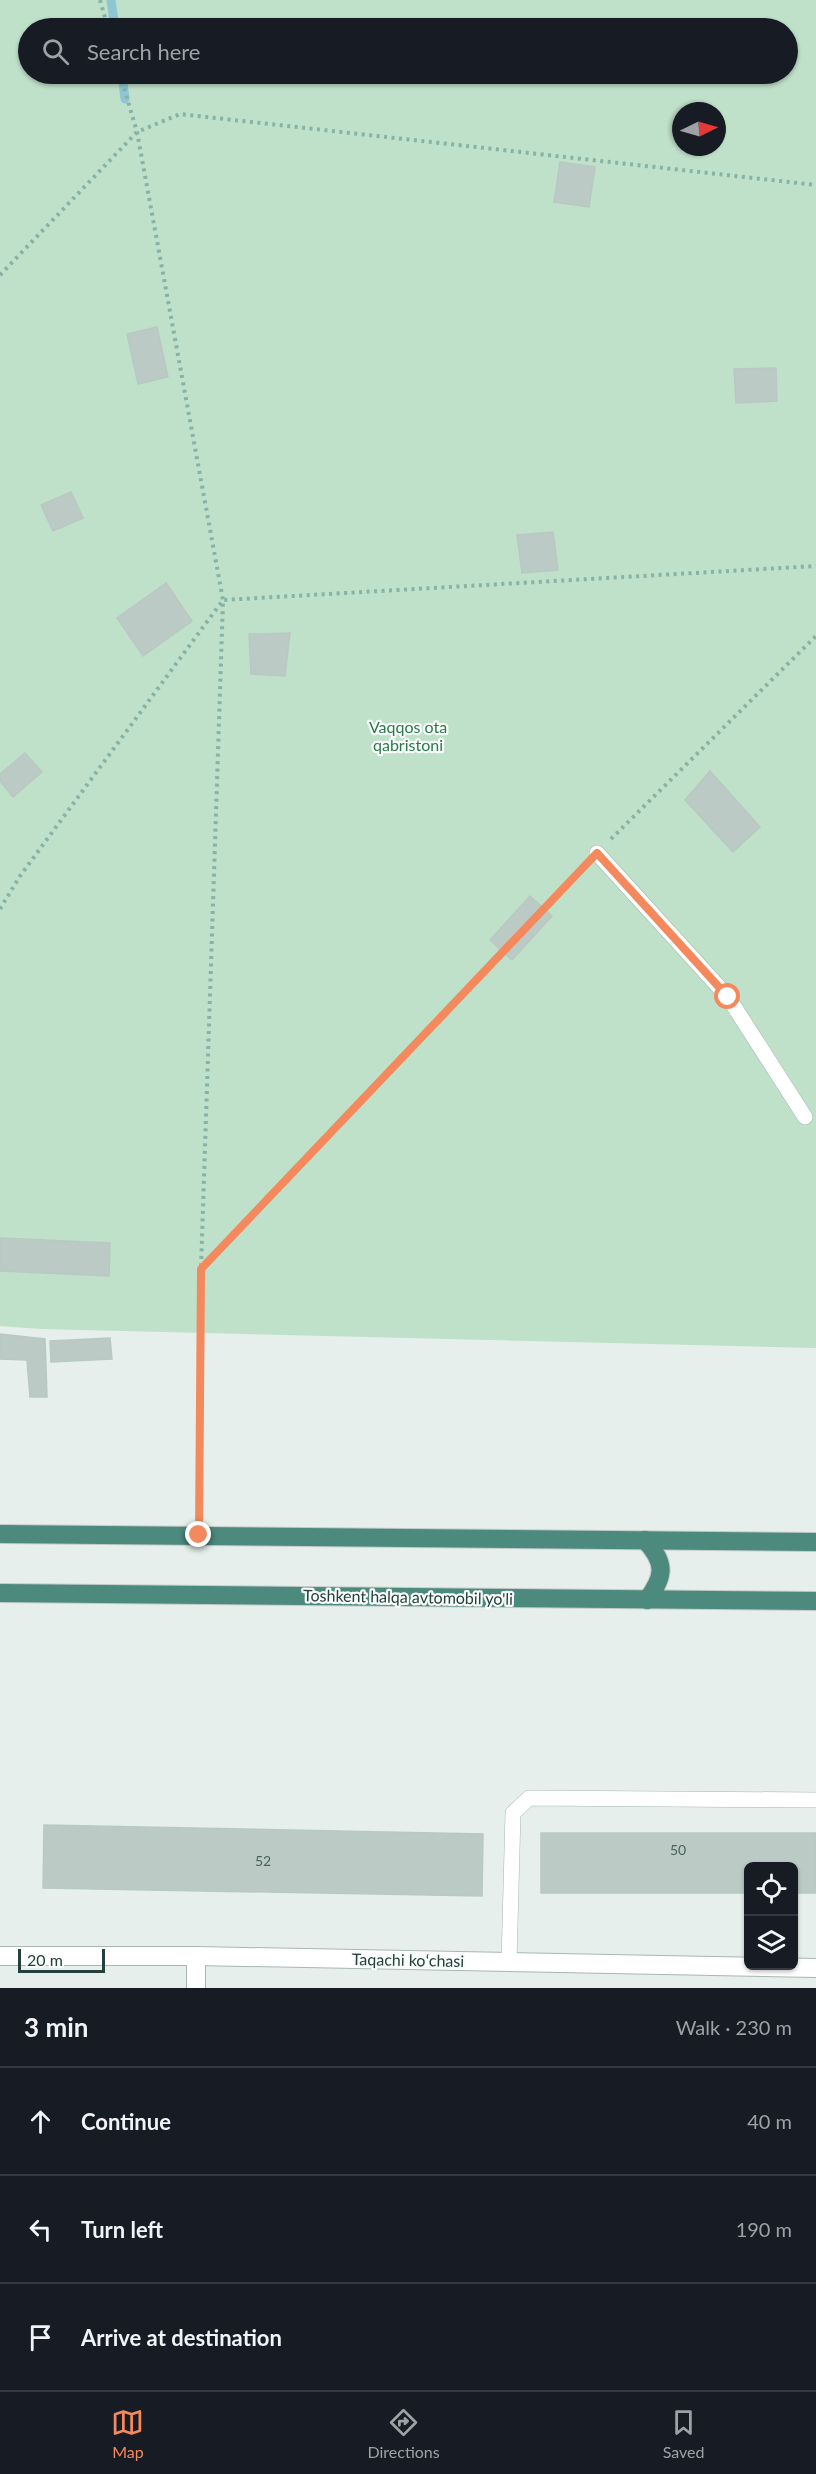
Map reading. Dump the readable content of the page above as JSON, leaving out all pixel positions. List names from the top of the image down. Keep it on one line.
{"streets":{"highway":["Toshkent halqa avtomobil yo'li"],"street":["Taqachi koʻchasi"]},"parks":["Vaqqos ota qabristoni"],"house_numbers":["50","52"],"scale_bar":"20 m","north":"right","page":{"search":"Search here","scale":"20 m","heading":["3 min","Walk · 230 m"],"list":[["Continue","40 m"],["Turn left","190 m"],"Arrive at destination"],"nav":["Map","Directions","Saved"]}}
